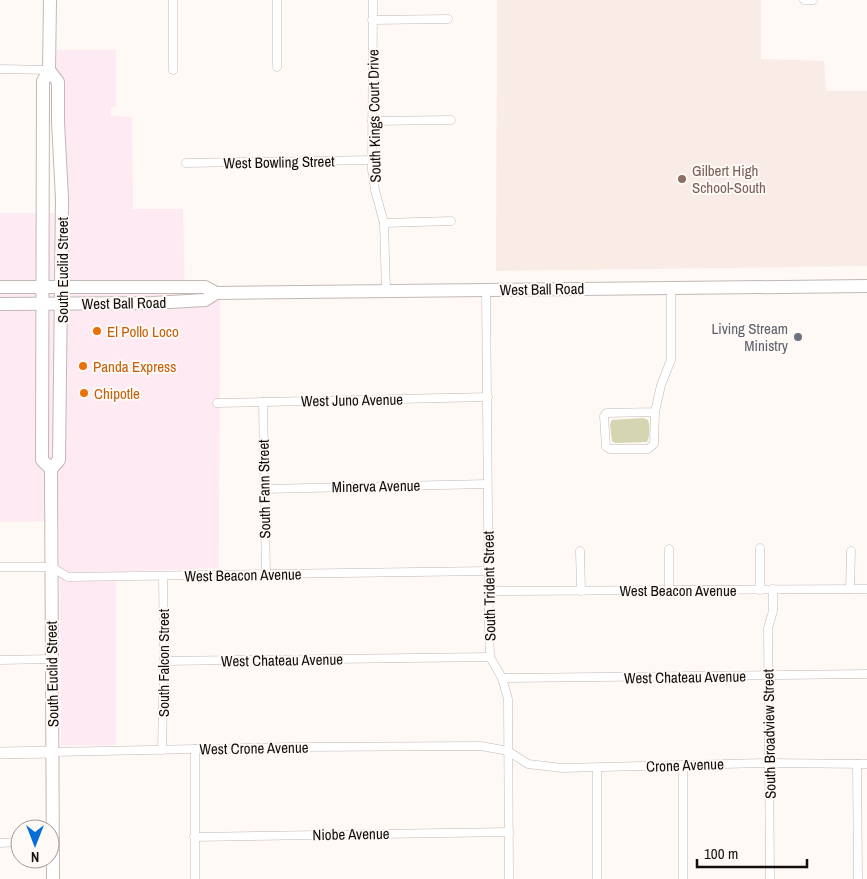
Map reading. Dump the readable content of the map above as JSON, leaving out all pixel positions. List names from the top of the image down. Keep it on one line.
{"streets":{"main road":["South Euclid Street","West Ball Road"],"street":["South Kings Court Drive","West Bowling Street","West Juno Avenue","Minerva Avenue","South Fann Street","West Beacon Avenue","South Trident Street","West Chateau Avenue","South Falcon Street","South Broadview Street","West Crone Avenue","Crone Avenue","Niobe Avenue"]},"crossings":[["South Kings Court Drive","West Bowling Street"],["South Kings Court Drive","West Ball Road"],["South Euclid Street","West Ball Road"],["South Euclid Street","West Beacon Avenue"],["South Euclid Street","West Crone Avenue"],["West Ball Road","South Trident Street"],["West Juno Avenue","South Fann Street"],["West Juno Avenue","South Trident Street"],["Minerva Avenue","South Fann Street"],["Minerva Avenue","South Trident Street"],["South Fann Street","West Beacon Avenue"],["West Beacon Avenue","South Trident Street"],["West Beacon Avenue","South Falcon Street"],["West Beacon Avenue","South Broadview Street"],["South Trident Street","West Chateau Avenue"],["South Trident Street","West Crone Avenue"],["South Trident Street","Crone Avenue"],["South Trident Street","Niobe Avenue"],["West Chateau Avenue","South Falcon Street"],["West Chateau Avenue","South Broadview Street"],["South Falcon Street","West Crone Avenue"],["South Broadview Street","Crone Avenue"],["West Crone Avenue","Crone Avenue"]],"places":["Gilbert High School-South","El Pollo Loco","Living Stream Ministry","Panda Express","Chipotle"],"scale_bar":"100 m","north":"bottom"}
